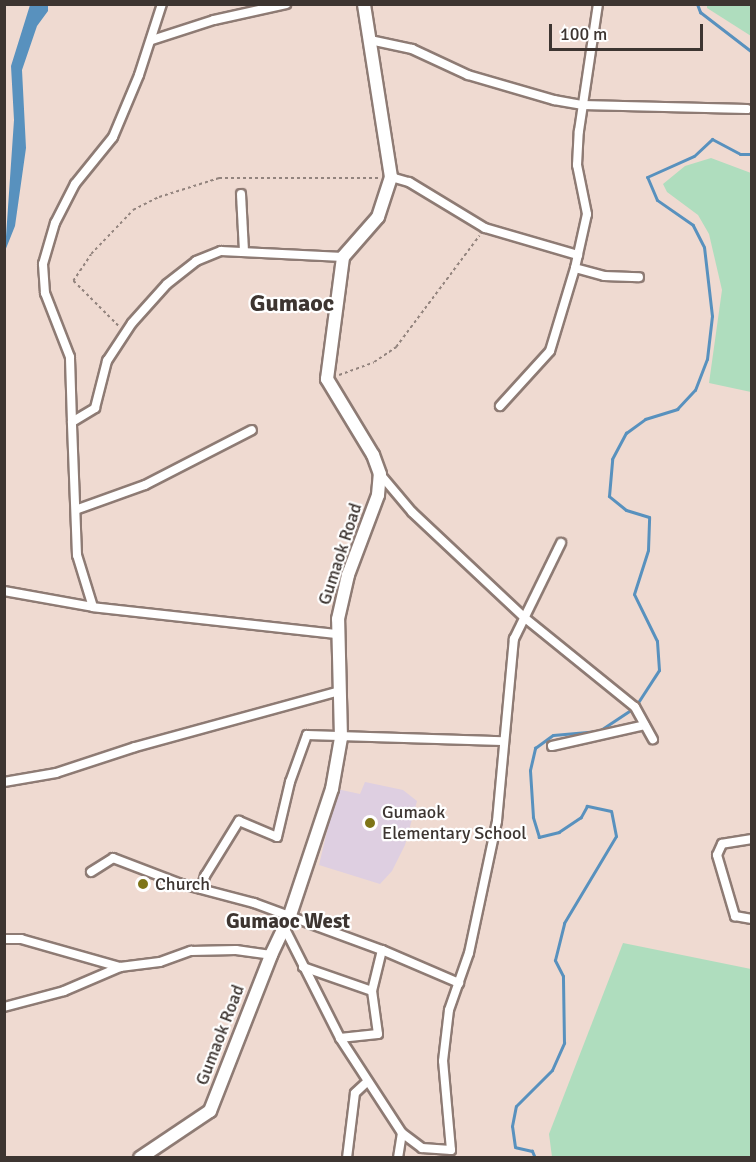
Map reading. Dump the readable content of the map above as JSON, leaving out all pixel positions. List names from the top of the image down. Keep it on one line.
{"streets":{"street":["Gumaok Road"]},"districts":["Gumaoc","Gumaoc West"],"places":["Gumaok Elementary School","Church"],"scale_bar":"100 m"}
